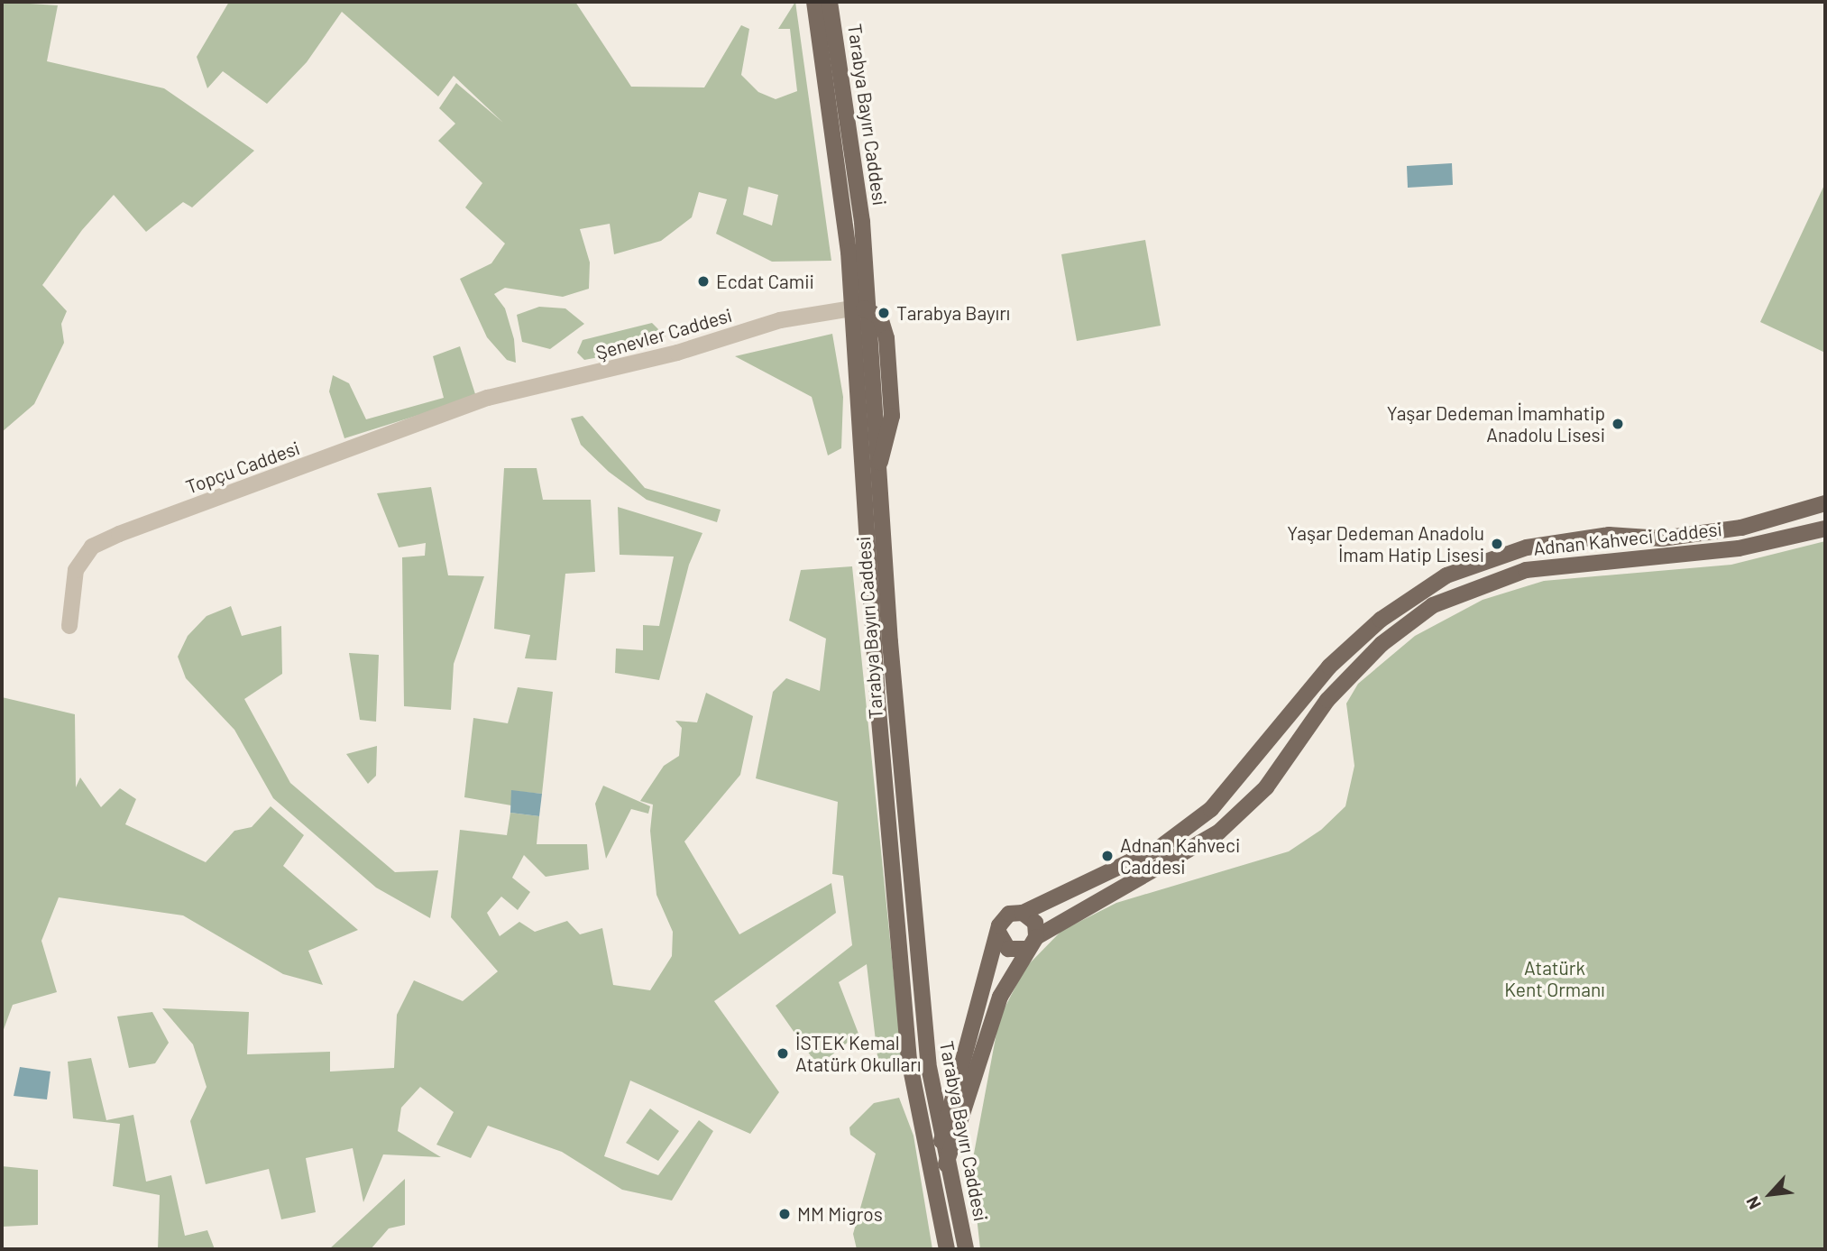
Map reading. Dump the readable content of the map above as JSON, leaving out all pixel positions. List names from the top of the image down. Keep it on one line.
{"streets":{"main road":["Tarabya Bayırı Caddesi","Adnan Kahveci Caddesi"],"street":["Şenevler Caddesi","Topçu Caddesi"]},"crossings":[["Tarabya Bayırı Caddesi","Şenevler Caddesi"],["Şenevler Caddesi","Topçu Caddesi"]],"parks":["Atatürk Kent Ormanı"],"places":["Ecdat Camii","Tarabya Bayırı","Yaşar Dedeman İmamhatip Anadolu Lisesi","Yaşar Dedeman Anadolu İmam Hatip Lisesi","Adnan Kahveci Caddesi","İSTEK Kemal Atatürk Okulları","MM Migros"],"north":"bottom left"}
